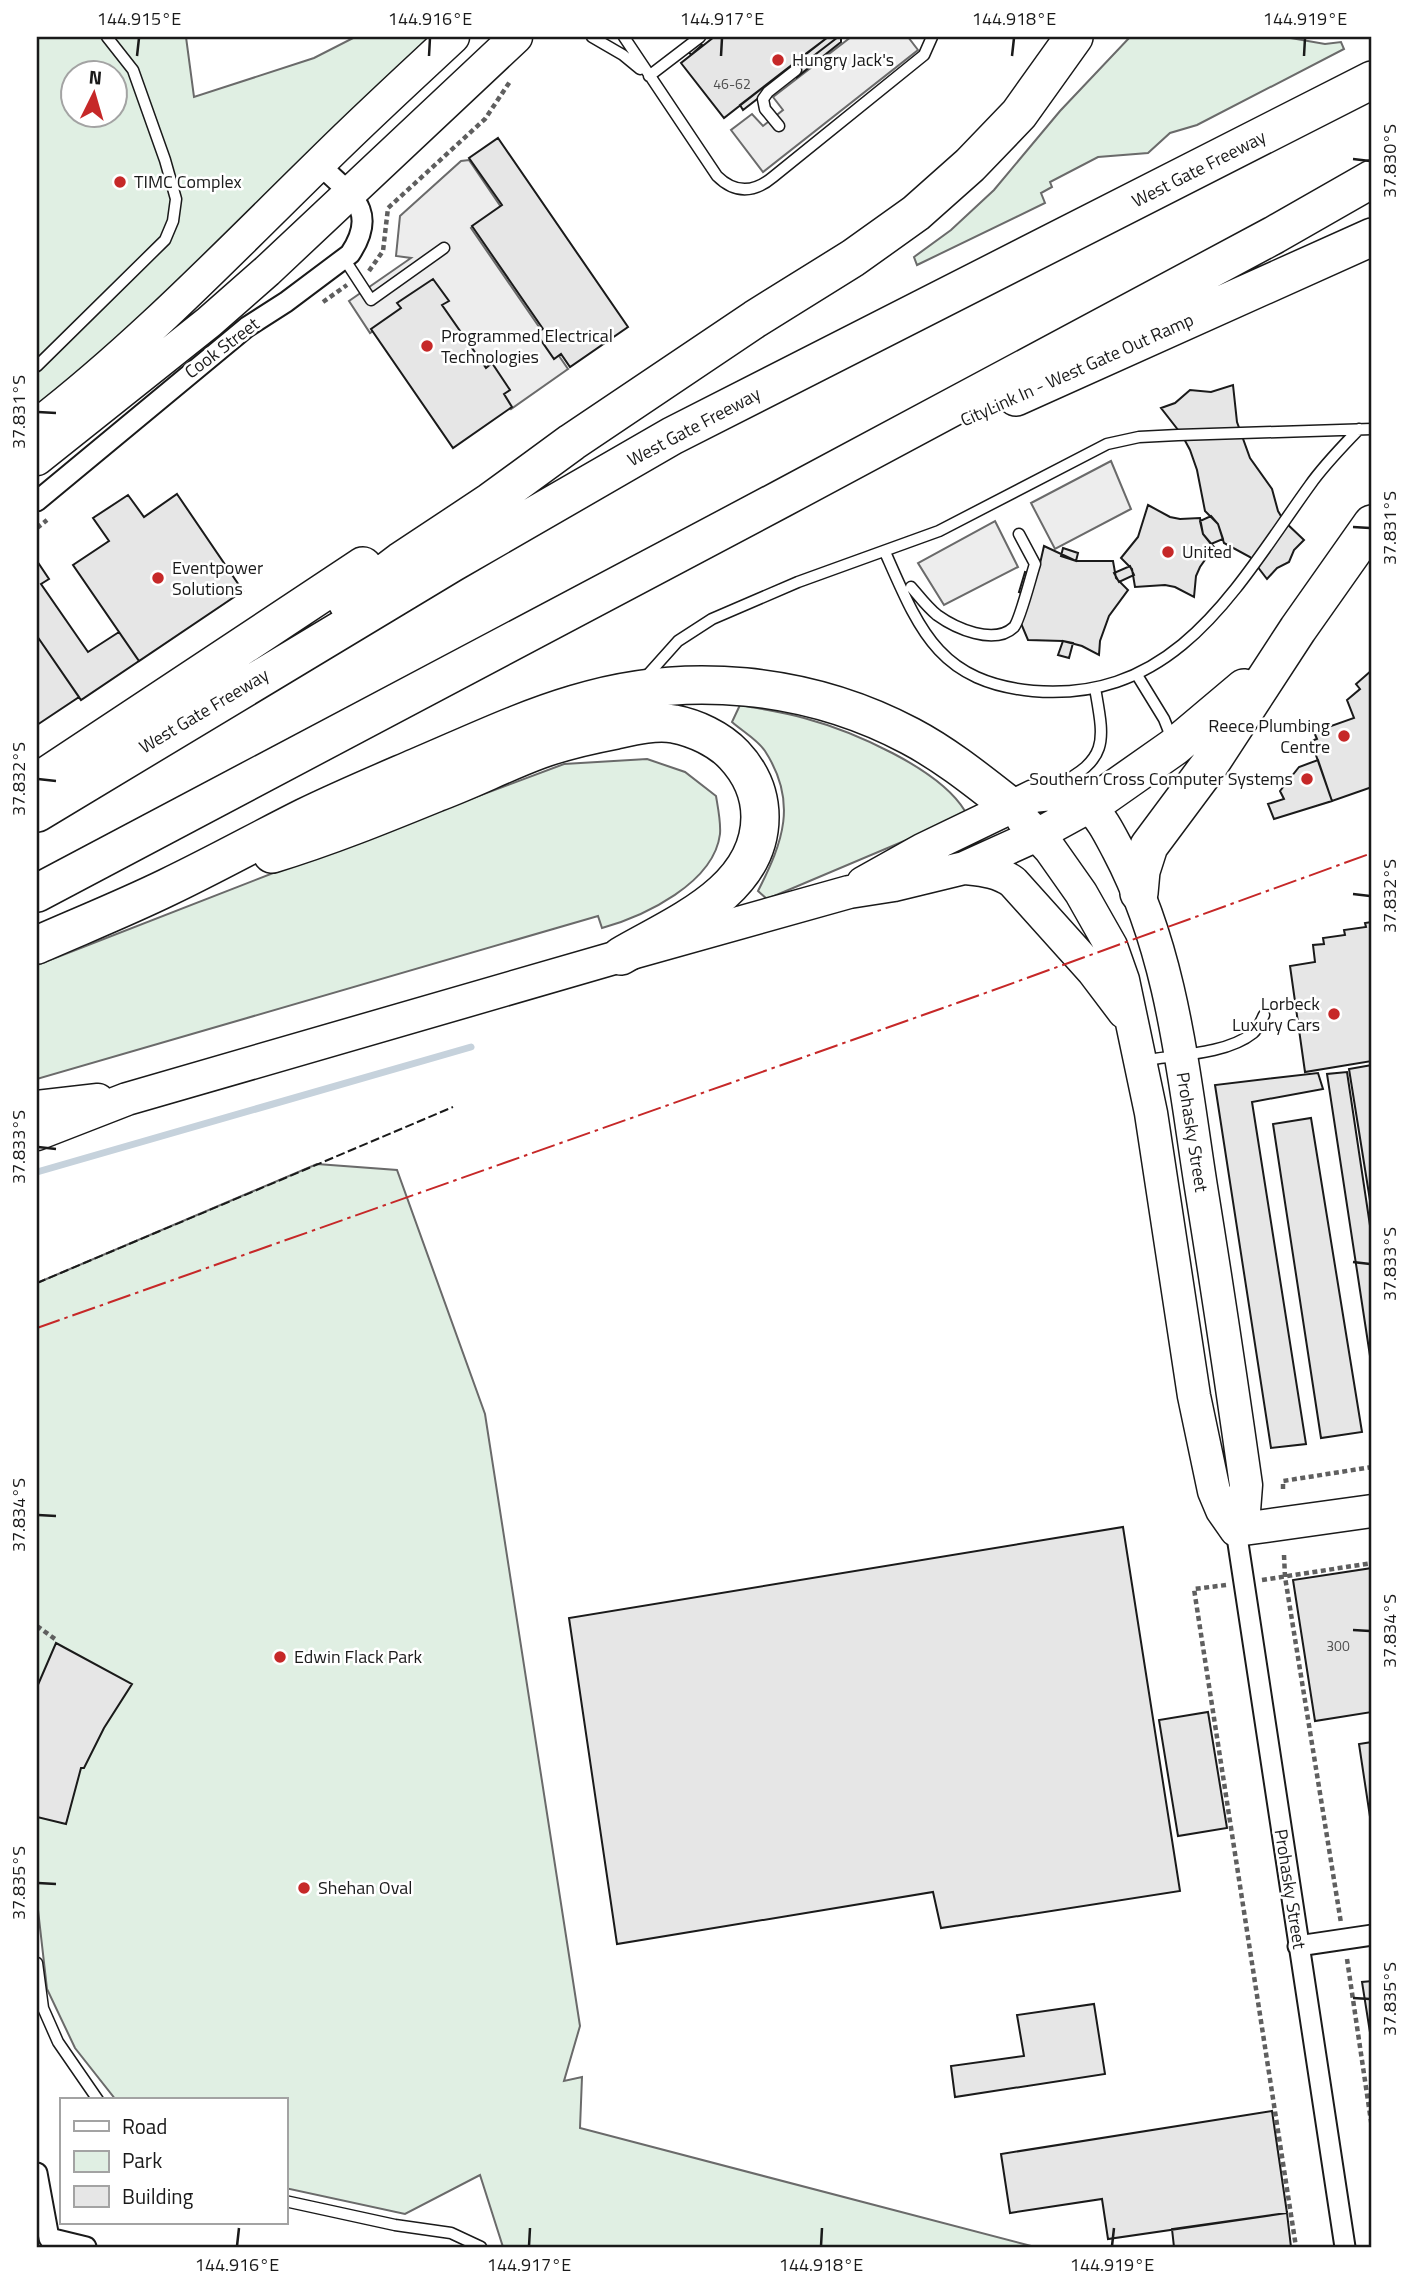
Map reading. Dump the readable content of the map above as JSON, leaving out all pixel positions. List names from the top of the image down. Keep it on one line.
{"streets":{"highway":["West Gate Freeway","CityLink In - West Gate Out Ramp"],"main road":["Cook Street","Prohasky Street"]},"places":["Hungry Jack's","TIMC Complex","Programmed Electrical Technologies","United","Eventpower Solutions","Reece Plumbing Centre","Southern Cross Computer Systems","Lorbeck Luxury Cars","Edwin Flack Park","Shehan Oval"],"house_numbers":["46-62","300"],"legend":["Road","Park","Building"],"north":"top","coordinates":["144.915°E","144.916°E","144.917°E","144.918°E","144.919°E","37.830°S","37.831°S","37.832°S","37.833°S","37.834°S","37.835°S"]}
